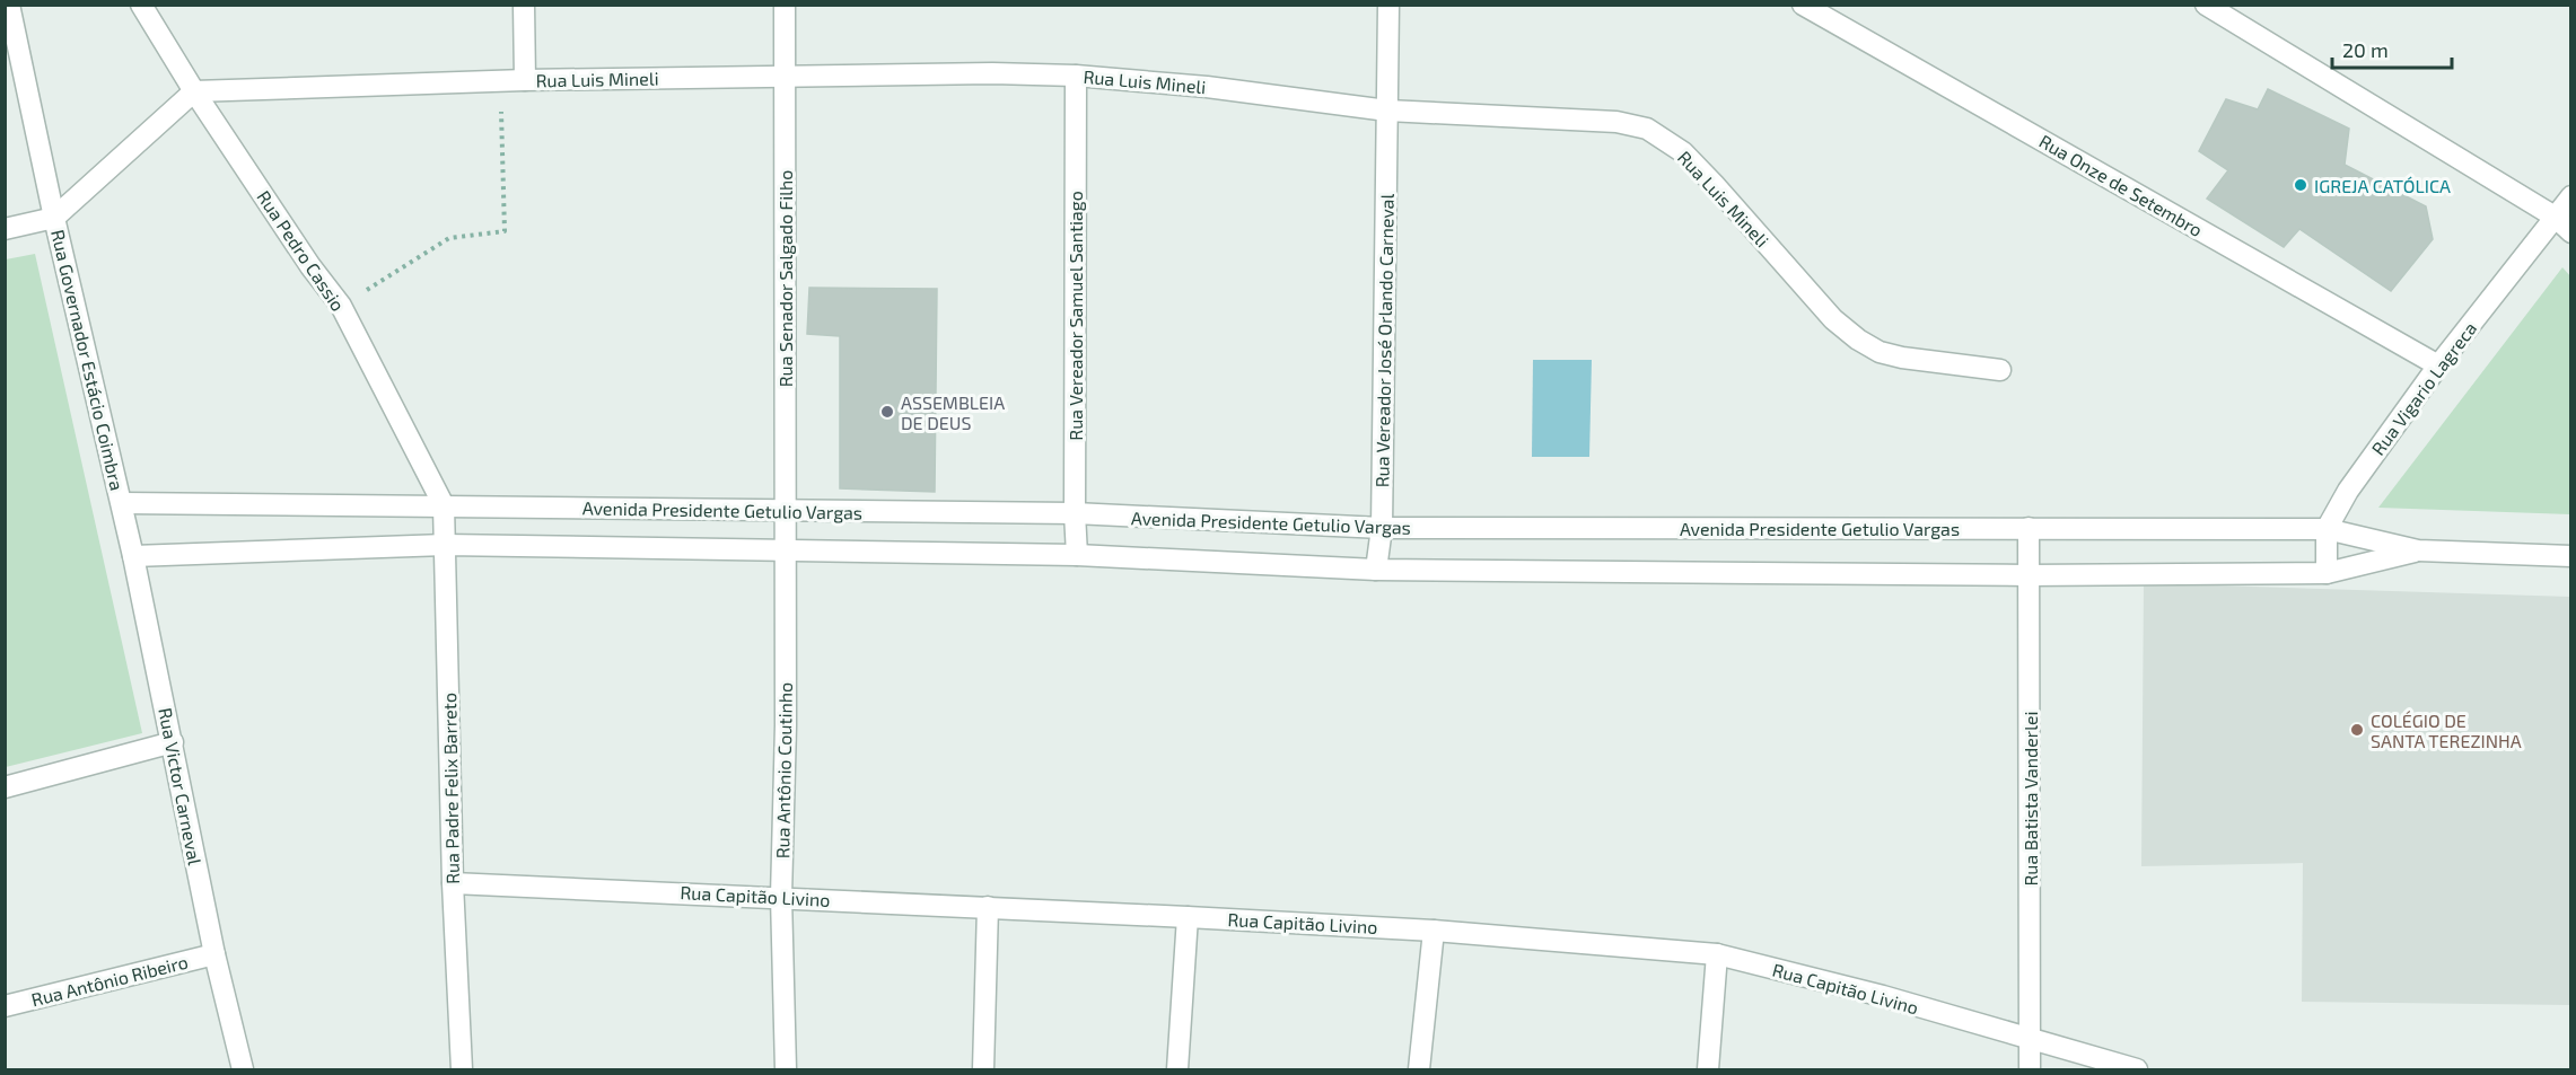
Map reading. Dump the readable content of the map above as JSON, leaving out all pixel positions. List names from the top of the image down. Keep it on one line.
{"streets":{"street":["Rua Luis Mineli","Rua Onze de Setembro","Rua Pedro Cassio","Rua Senador Salgado Filho","Rua Vereador Samuel Santiago","Rua Vereador José Orlando Carneval","Rua Governador Estácio Coimbra","Rua Vigario Lagreca","Avenida Presidente Getulio Vargas","Rua Antônio Coutinho","Rua Victor Carneval","Rua Padre Felix Barreto","Rua Batista Vanderlei","Rua Capitão Livino","Rua Antônio Ribeiro"]},"crossings":[["Rua Luis Mineli","Rua Pedro Cassio"],["Rua Luis Mineli","Rua Senador Salgado Filho"],["Rua Luis Mineli","Rua Vereador Samuel Santiago"],["Rua Luis Mineli","Rua Vereador José Orlando Carneval"],["Rua Onze de Setembro","Rua Vigario Lagreca"],["Rua Pedro Cassio","Avenida Presidente Getulio Vargas"],["Rua Pedro Cassio","Rua Padre Felix Barreto"],["Rua Senador Salgado Filho","Avenida Presidente Getulio Vargas"],["Rua Senador Salgado Filho","Rua Antônio Coutinho"],["Rua Vereador Samuel Santiago","Avenida Presidente Getulio Vargas"],["Rua Vereador José Orlando Carneval","Avenida Presidente Getulio Vargas"],["Rua Governador Estácio Coimbra","Avenida Presidente Getulio Vargas"],["Rua Governador Estácio Coimbra","Rua Victor Carneval"],["Rua Vigario Lagreca","Avenida Presidente Getulio Vargas"],["Avenida Presidente Getulio Vargas","Rua Antônio Coutinho"],["Avenida Presidente Getulio Vargas","Rua Victor Carneval"],["Avenida Presidente Getulio Vargas","Rua Padre Felix Barreto"],["Avenida Presidente Getulio Vargas","Rua Batista Vanderlei"],["Rua Antônio Coutinho","Rua Capitão Livino"],["Rua Victor Carneval","Rua Antônio Ribeiro"],["Rua Padre Felix Barreto","Rua Capitão Livino"],["Rua Batista Vanderlei","Rua Capitão Livino"]],"places":["IGREJA CATÓLICA","ASSEMBLEIA DE DEUS","COLÉGIO DE SANTA TEREZINHA"],"scale_bar":"20 m"}
